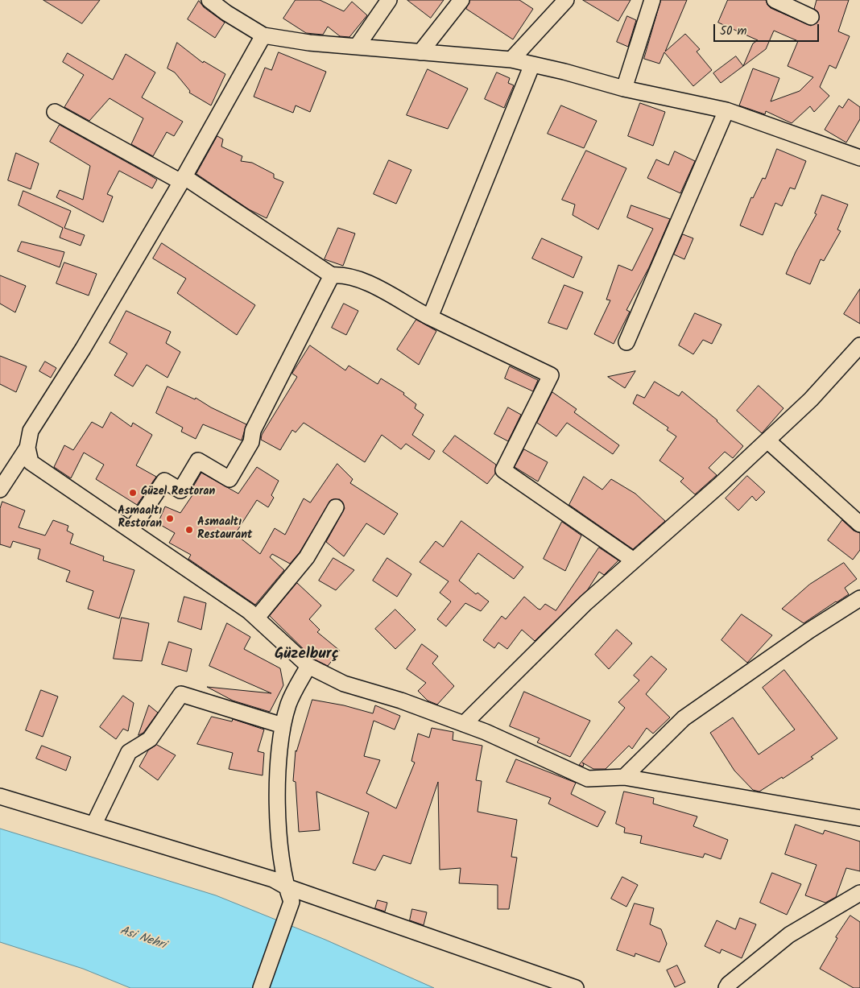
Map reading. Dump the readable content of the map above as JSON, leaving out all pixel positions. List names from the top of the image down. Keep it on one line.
{"districts":["Güzelburç"],"water":["Asi Nehri"],"places":["Güzel Restoran","Asmaaltı Restoran","Asmaaltı Restaurant"],"scale_bar":"50 m"}
